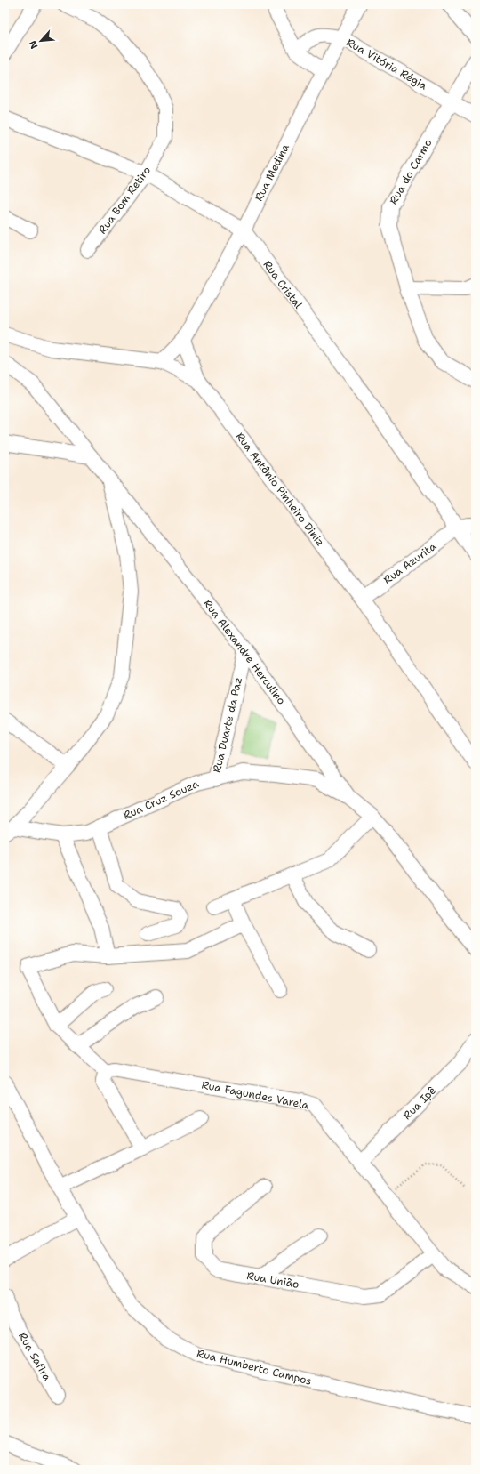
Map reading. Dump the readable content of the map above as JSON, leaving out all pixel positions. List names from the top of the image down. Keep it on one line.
{"streets":{"street":["Rua Vitória Régia","Rua do Carmo","Rua Medina","Rua Bom Retiro","Rua Cristal","Rua Antônio Pinheiro Diniz","Rua Azurita","Rua Alexandre Herculino","Rua Duarte da Paz","Rua Cruz Souza","Rua Fagundes Varela","Rua Ipê","Rua União","Rua Safira","Rua Humberto Campos"]},"crossings":[["Rua Vitória Régia","Rua do Carmo"],["Rua Vitória Régia","Rua Medina"],["Rua Medina","Rua Cristal"],["Rua Medina","Rua Antônio Pinheiro Diniz"],["Rua Bom Retiro","Rua Cristal"],["Rua Cristal","Rua Azurita"],["Rua Antônio Pinheiro Diniz","Rua Azurita"],["Rua Alexandre Herculino","Rua Duarte da Paz"],["Rua Alexandre Herculino","Rua Cruz Souza"],["Rua Duarte da Paz","Rua Cruz Souza"],["Rua Fagundes Varela","Rua Ipê"],["Rua Fagundes Varela","Rua União"]],"north":"bottom left"}
